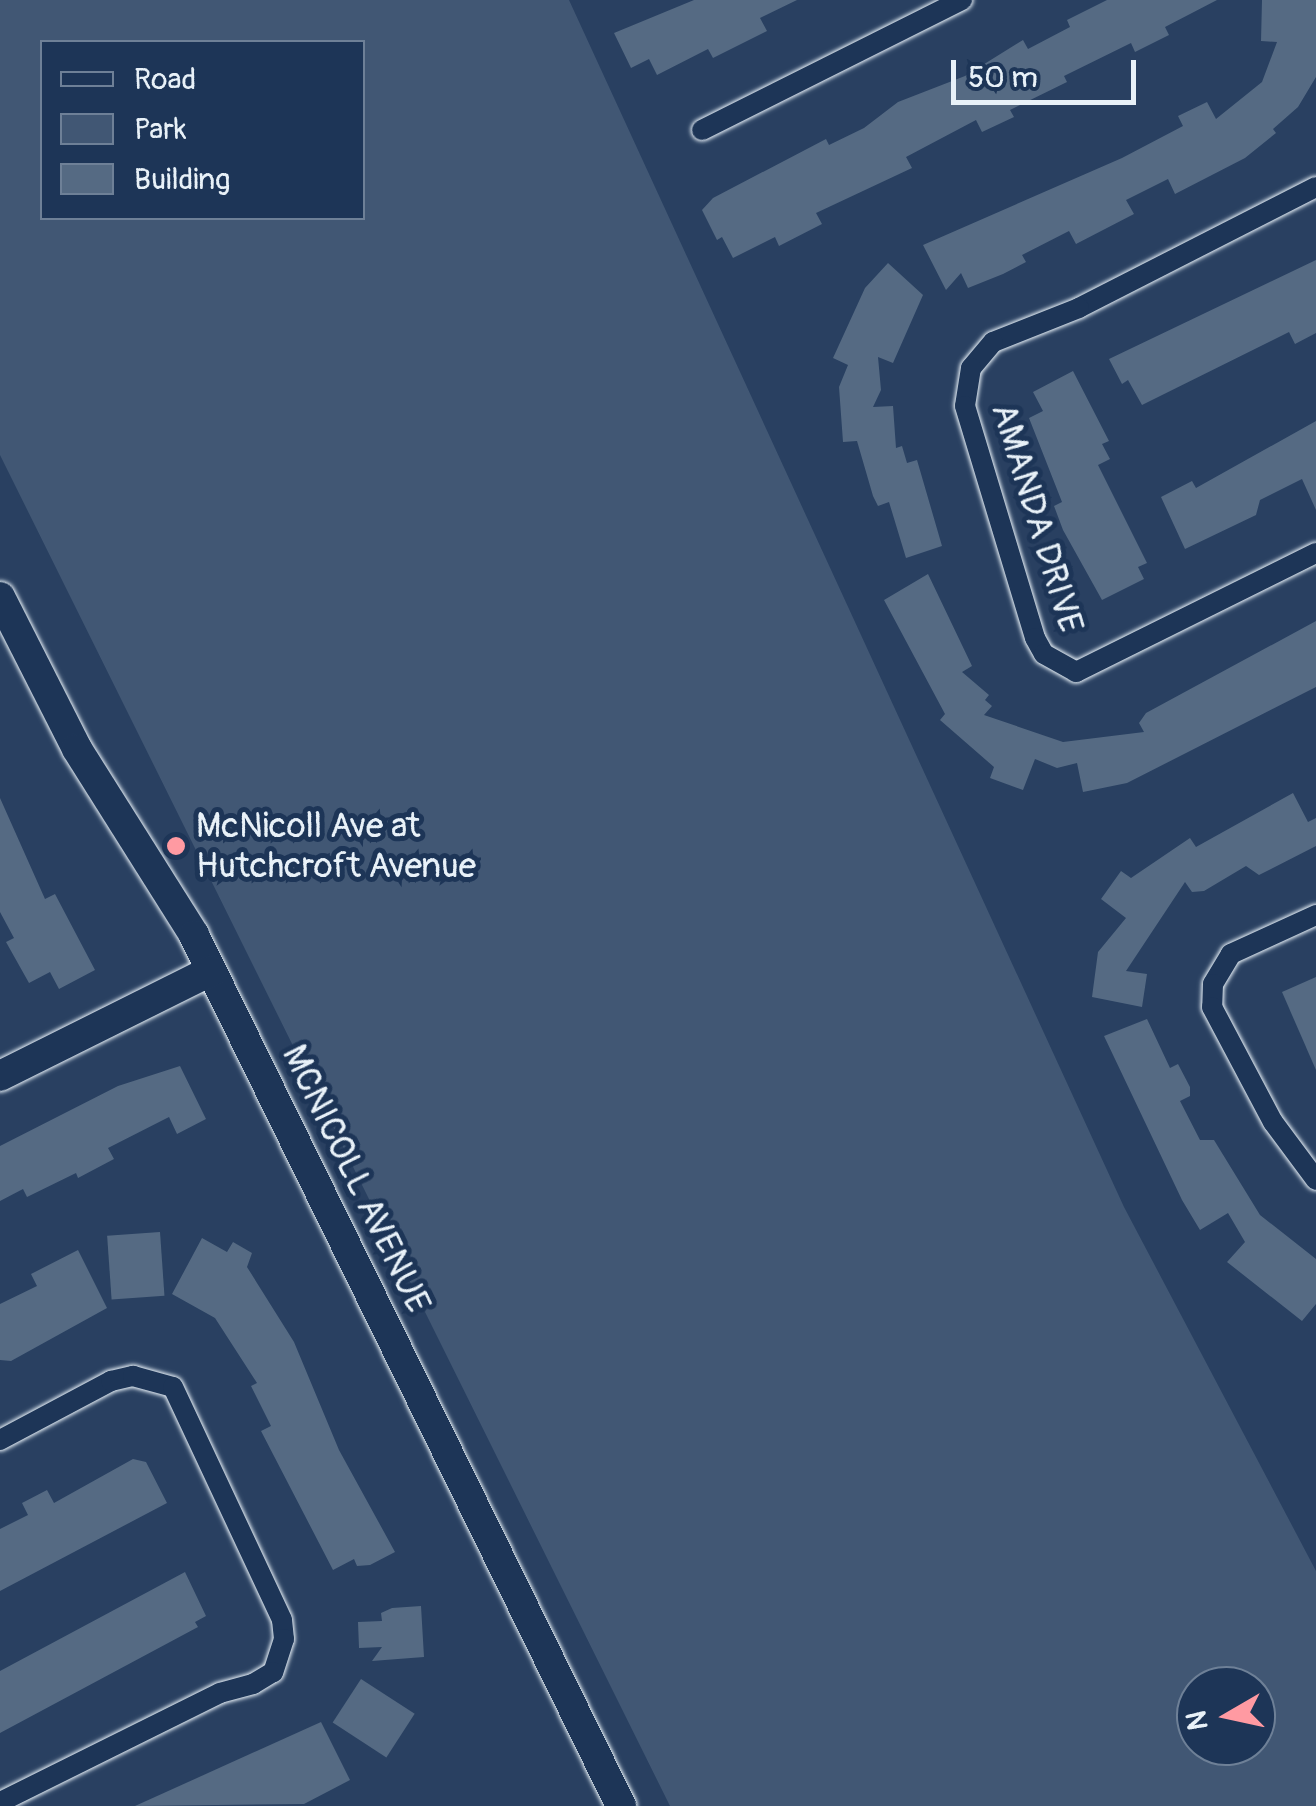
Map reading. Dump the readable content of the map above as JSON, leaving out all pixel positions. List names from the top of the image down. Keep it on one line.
{"streets":{"main road":["MCNICOLL AVENUE"],"street":["AMANDA DRIVE"]},"places":["McNicoll Ave at Hutchcroft Avenue"],"legend":["Road","Park","Building"],"scale_bar":"50 m","north":"left"}
